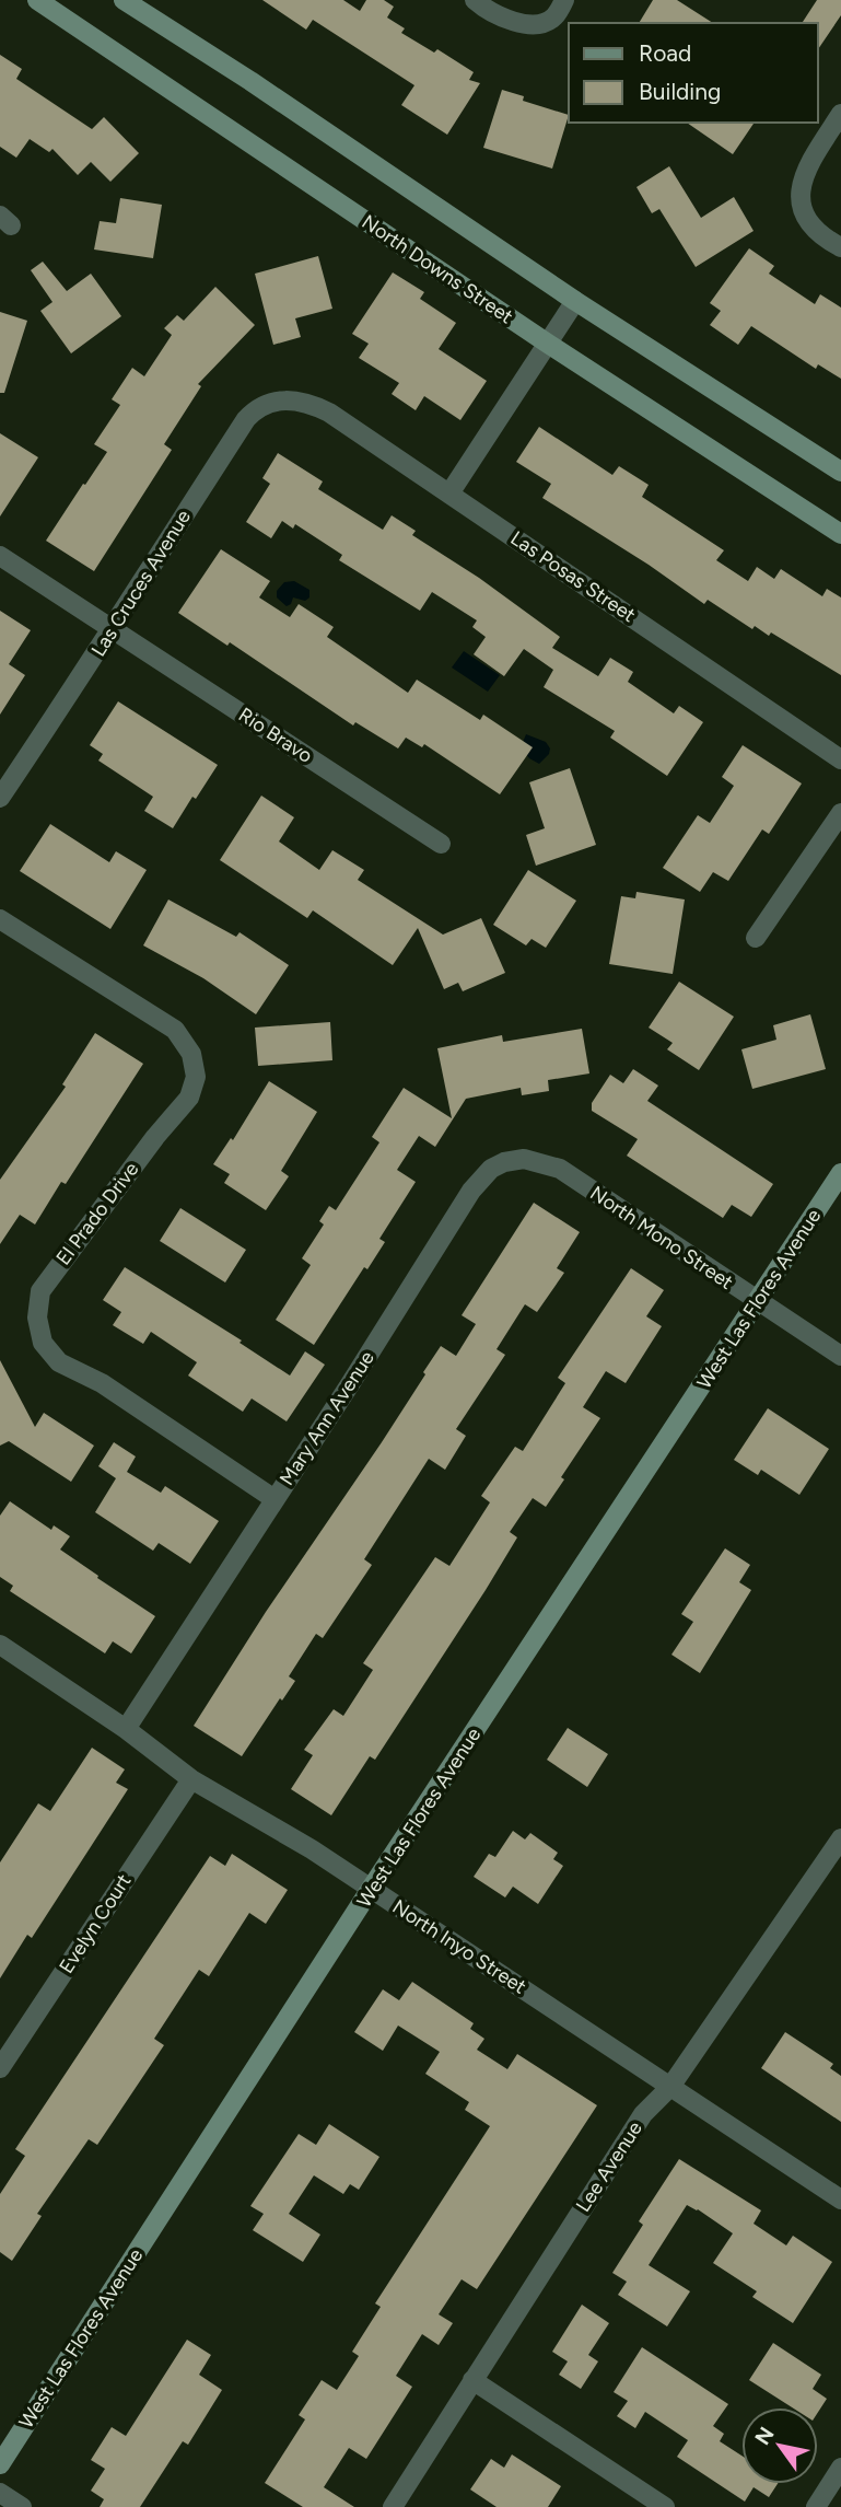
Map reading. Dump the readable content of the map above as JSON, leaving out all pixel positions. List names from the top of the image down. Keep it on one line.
{"streets":{"main road":["North Downs Street","West Las Flores Avenue"],"street":["Las Posas Street","Las Cruces Avenue","Rio Bravo","El Prado Drive","North Mono Street","Mary Ann Avenue","Evelyn Court","North Inyo Street","Lee Avenue"]},"crossings":[["Las Posas Street","Las Cruces Avenue"],["Las Cruces Avenue","Rio Bravo"],["El Prado Drive","Mary Ann Avenue"],["North Mono Street","West Las Flores Avenue"],["North Mono Street","Mary Ann Avenue"],["West Las Flores Avenue","North Inyo Street"],["Mary Ann Avenue","North Inyo Street"],["Evelyn Court","North Inyo Street"],["North Inyo Street","Lee Avenue"]],"legend":["Road","Building"],"north":"top left"}
